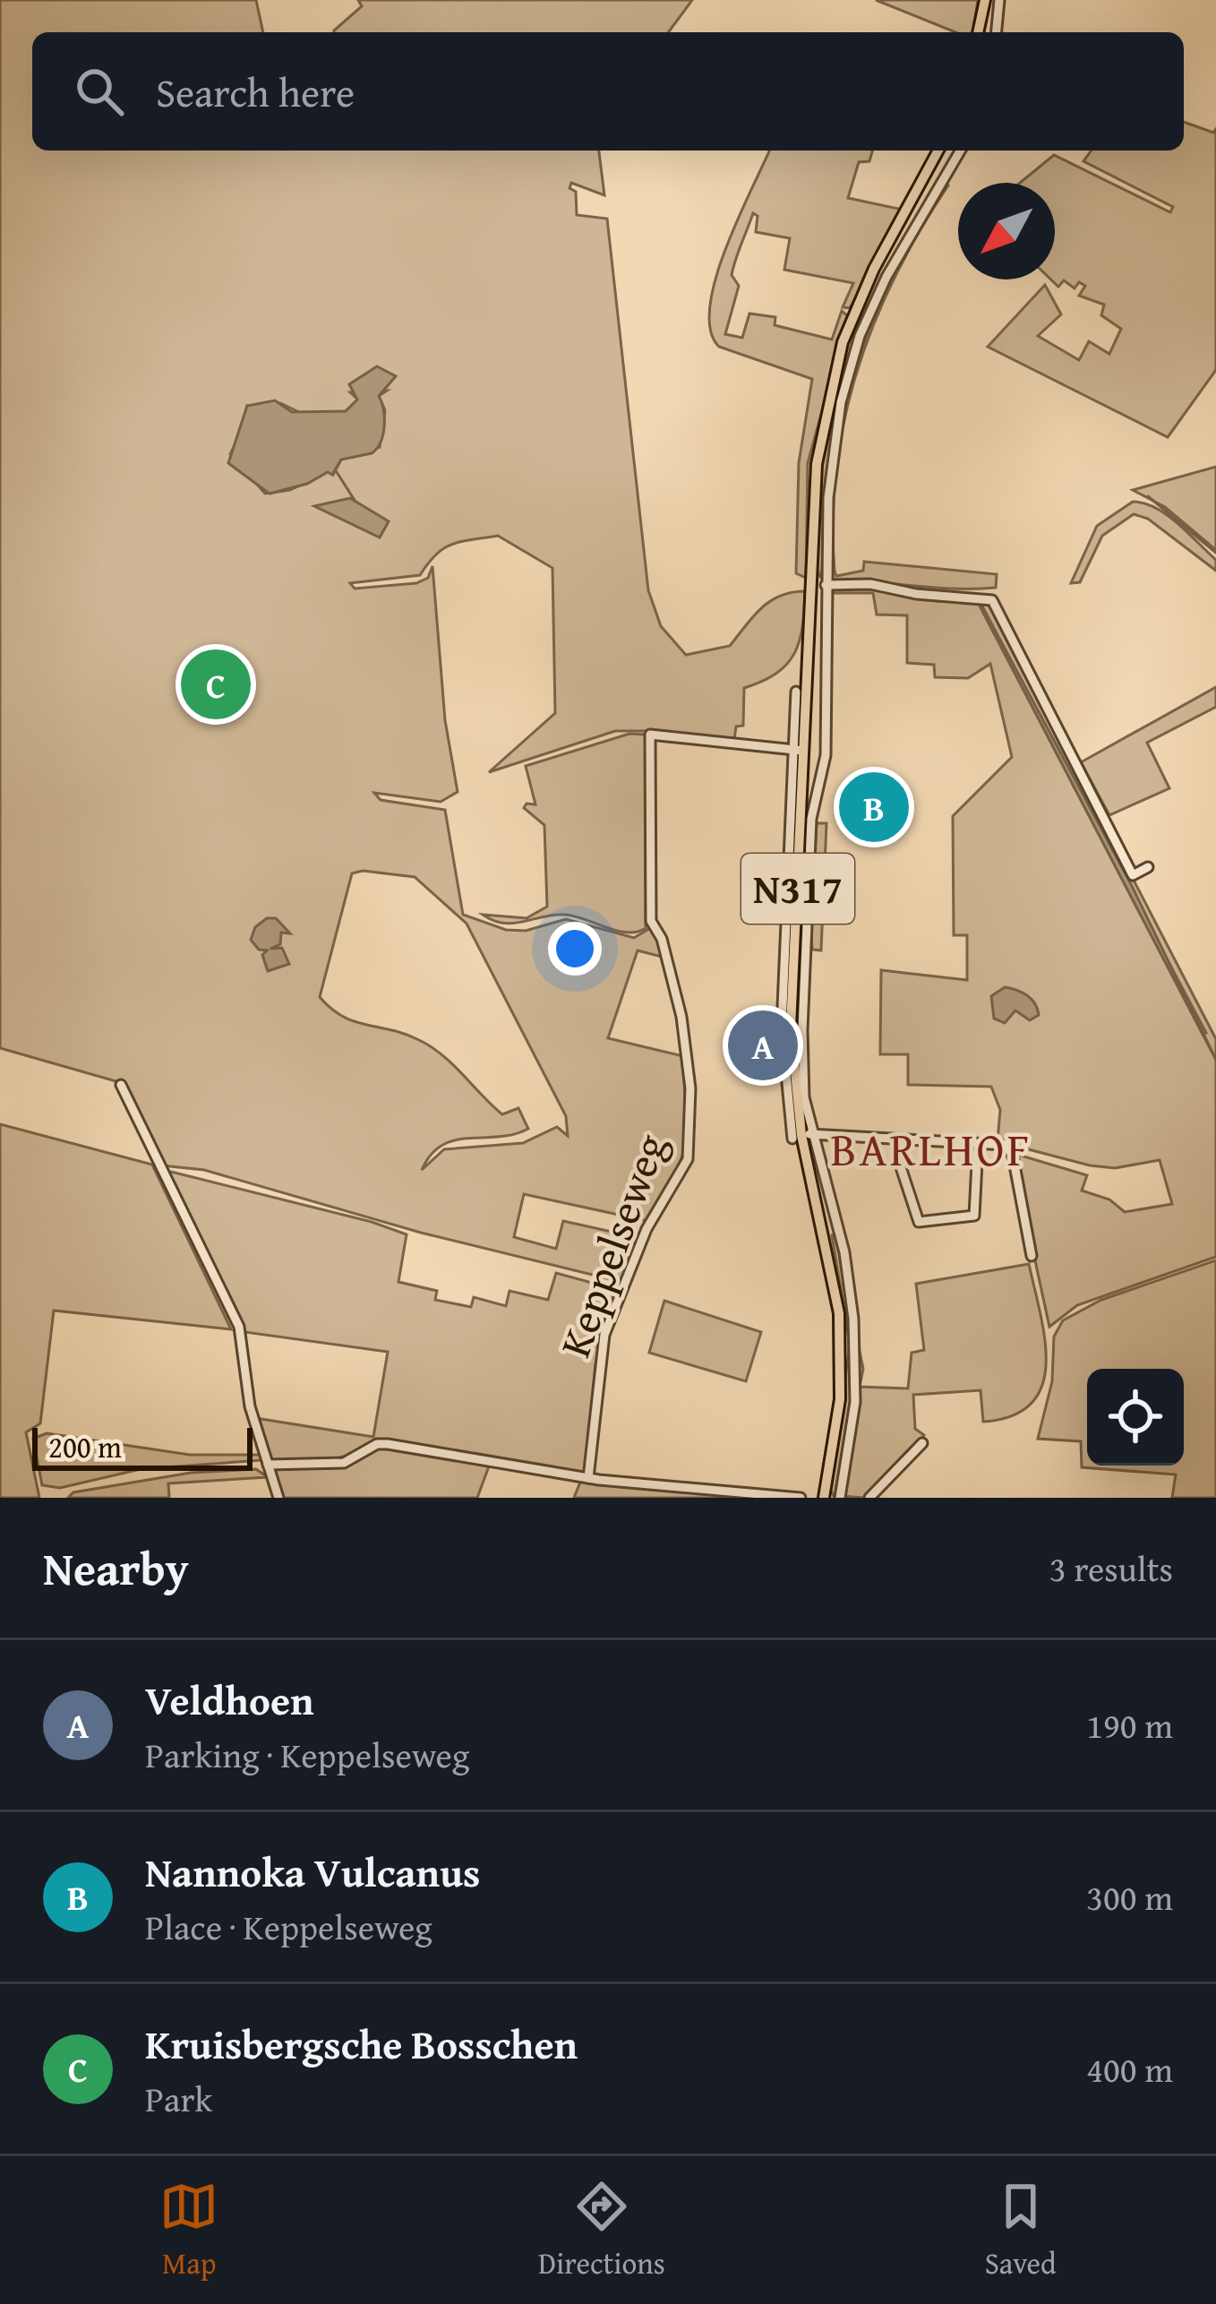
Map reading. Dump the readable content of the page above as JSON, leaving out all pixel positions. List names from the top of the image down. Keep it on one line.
{"streets":{"main road":["N317"],"street":["Keppelseweg"]},"crossings":[["N317","Keppelseweg"]],"districts":["BARLHOF"],"scale_bar":"200 m","north":"bottom left","page":{"search":"Search here","pins":["C","B","A"],"scale":"200 m","heading":["Nearby","3 results"],"list":[{"mark":"A","name":"Veldhoen","note":"Parking · Keppelseweg","value":"190 m"},{"mark":"B","name":"Nannoka Vulcanus","note":"Place · Keppelseweg","value":"300 m"},{"mark":"C","name":"Kruisbergsche Bosschen","note":"Park","value":"400 m"}],"nav":["Map","Directions","Saved"]}}
